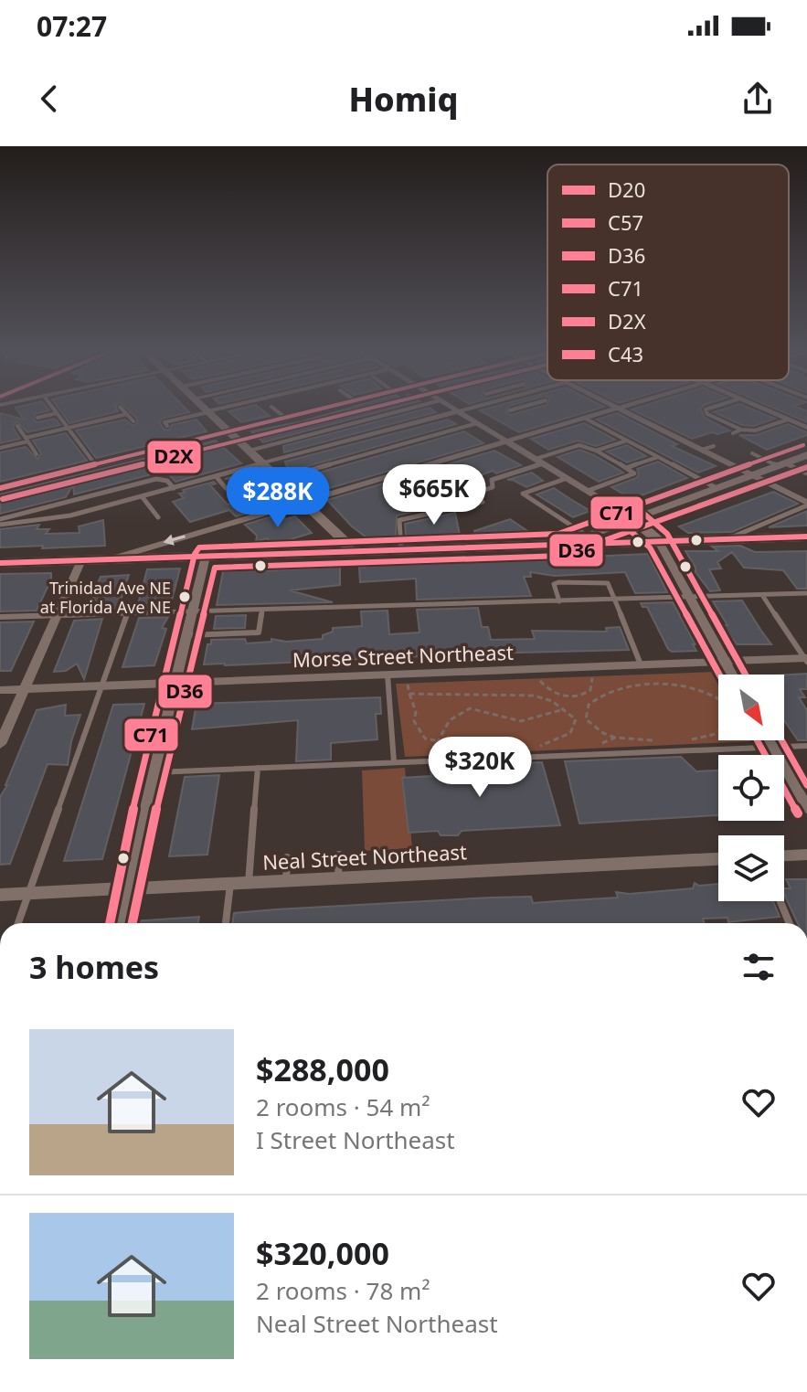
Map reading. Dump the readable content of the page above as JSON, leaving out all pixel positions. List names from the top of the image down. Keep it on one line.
{"streets":{"street":["Morse Street Northeast","Neal Street Northeast"]},"places":["Trinidad Ave NE at Florida Ave NE"],"lines":["transit line D20","transit line D2X","transit line C71","transit line D36","transit line C57"],"legend":["D20","C57","D36","C71","D2X","C43"],"north":"bottom right","page":{"status":"07:27","header":"Homiq","price":["$665K","$288K","$320K"],"heading":"3 homes","list":[{"name":"$288,000","note":"2 rooms · 54 m² · I Street Northeast"},{"name":"$320,000","note":"2 rooms · 78 m² · Neal Street Northeast"}]}}
